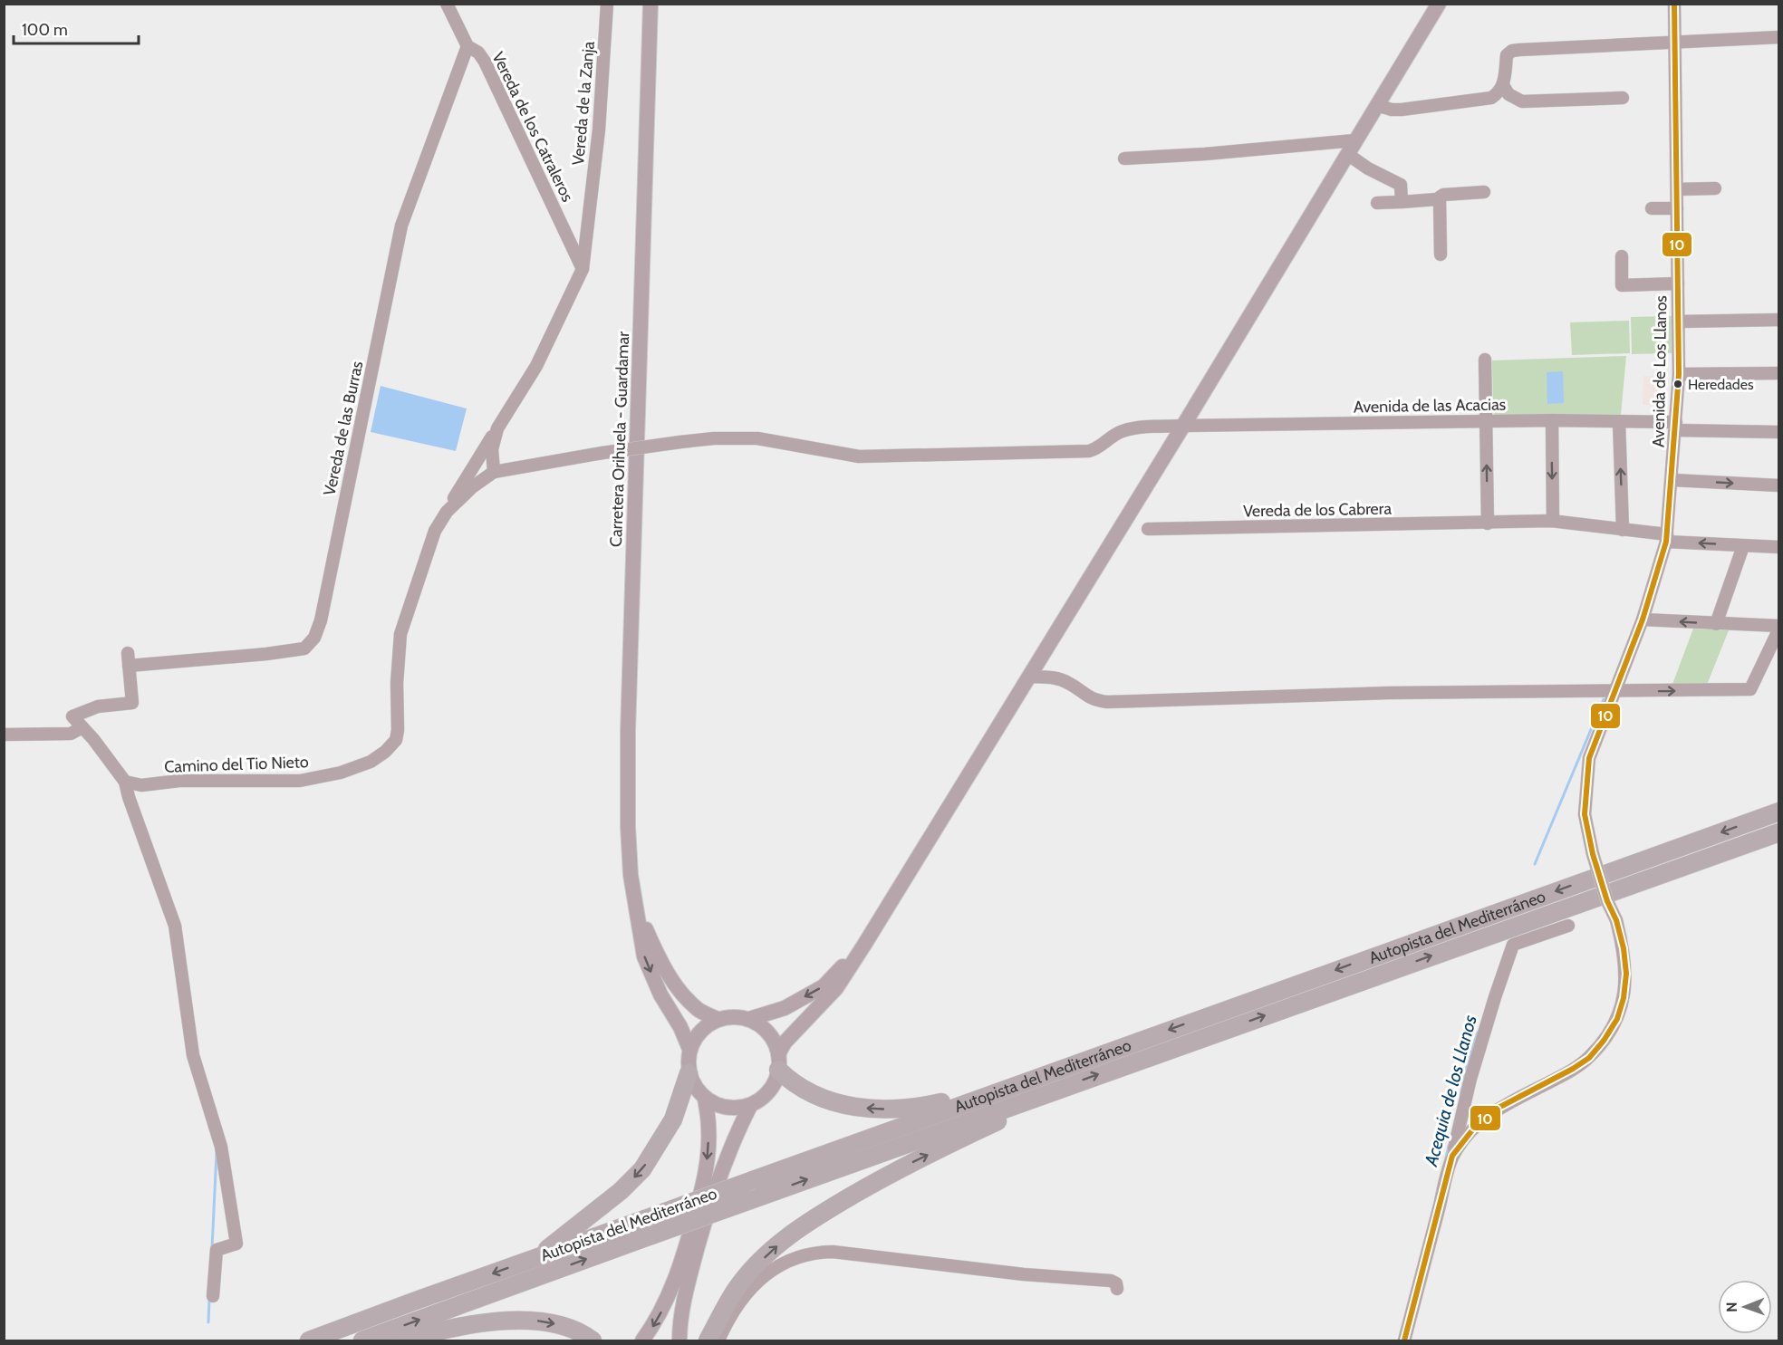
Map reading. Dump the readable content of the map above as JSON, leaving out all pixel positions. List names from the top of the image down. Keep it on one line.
{"streets":{"highway":["Autopista del Mediterráneo"],"main road":["Carretera Orihuela - Guardamar"],"street":["Vereda de la Zanja","Vereda de los Catraleros","Avenida de Los Llanos","Avenida de las Acacias","Vereda de las Burras","Vereda de los Cabrera","Camino del Tio Nieto"]},"crossings":[["Vereda de la Zanja","Vereda de los Catraleros"],["Vereda de la Zanja","Camino del Tio Nieto"],["Vereda de los Catraleros","Vereda de las Burras"],["Vereda de los Catraleros","Camino del Tio Nieto"],["Avenida de Los Llanos","Avenida de las Acacias"],["Avenida de Los Llanos","Vereda de los Cabrera"],["Avenida de las Acacias","Camino del Tio Nieto"]],"water":["Acequia de los Llanos"],"places":["Heredades"],"lines":["transit line 10"],"scale_bar":"100 m","north":"left"}
